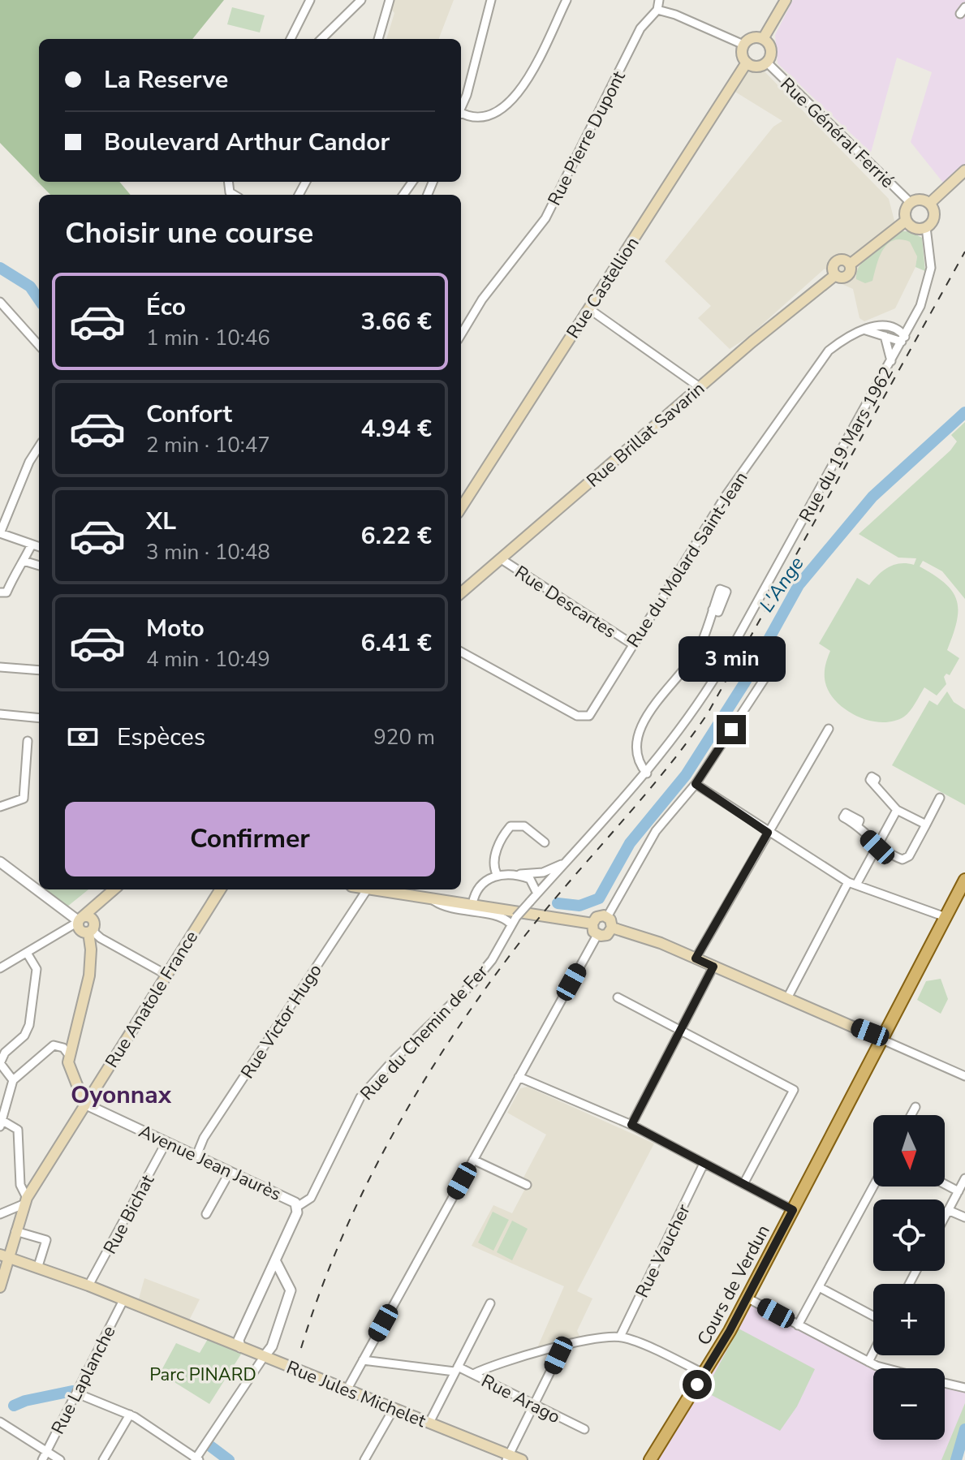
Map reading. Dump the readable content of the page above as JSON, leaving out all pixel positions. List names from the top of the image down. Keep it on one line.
{"streets":{"main road":["Rue Castellion","Rue Brillat Savarin","Rue Anatole France","Cours de Verdun","Rue Jules Michelet"],"street":["Rue Général Ferrié","Rue Pierre Dupont","Rue du 19 Mars 1962","Rue du Molard Saint-Jean","Rue Descartes","Rue Victor Hugo","Rue du Chemin de Fer","Avenue Jean Jaurès","Rue Bichat","Rue Vaucher","Rue Laplanche","Rue Arago"]},"crossings":[["Rue Général Ferrié","Rue Castellion"],["Rue Général Ferrié","Rue Brillat Savarin"],["Rue Général Ferrié","Rue du 19 Mars 1962"],["Rue Brillat Savarin","Rue du 19 Mars 1962"],["Rue Brillat Savarin","Rue Descartes"],["Rue du 19 Mars 1962","Rue du Chemin de Fer"],["Rue du Molard Saint-Jean","Rue Descartes"],["Rue Anatole France","Avenue Jean Jaurès"],["Rue Anatole France","Rue Jules Michelet"],["Rue Victor Hugo","Avenue Jean Jaurès"],["Rue du Chemin de Fer","Avenue Jean Jaurès"],["Rue du Chemin de Fer","Rue Jules Michelet"],["Avenue Jean Jaurès","Rue Bichat"],["Rue Bichat","Rue Jules Michelet"],["Rue Laplanche","Rue Jules Michelet"]],"districts":["Oyonnax"],"water":["L'Ange"],"parks":["Parc PINARD"],"north":"bottom","page":{"banner":["La Reserve","Boulevard Arthur Candor"],"heading":"Choisir une course","list":[{"name":"Éco","note":"1 min · 10:46","value":"3.66 €"},{"name":"Confort","note":"2 min · 10:47","value":"4.94 €"},{"name":"XL","note":"3 min · 10:48","value":"6.22 €"},{"name":"Moto","note":"4 min · 10:49","value":"6.41 €"}],"bubble":"3 min","pay":["Espèces","920 m"],"buttons":"Confirmer","map_buttons":["+","−"]}}
